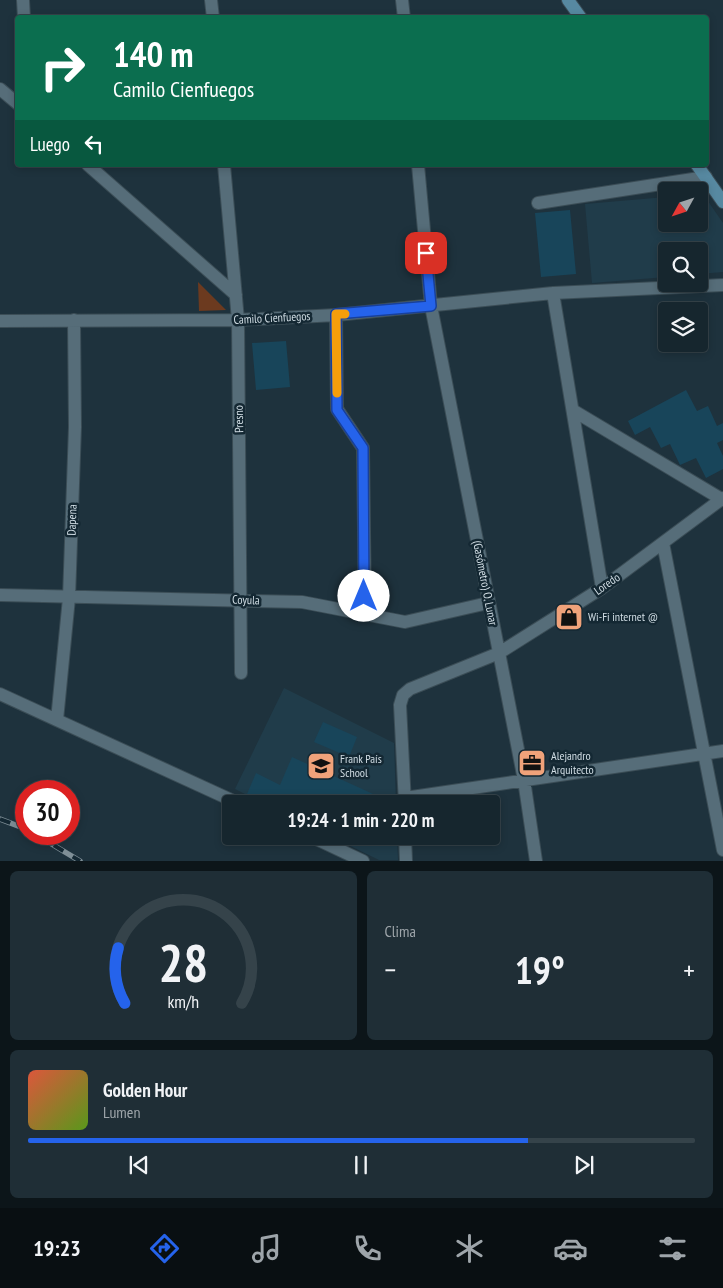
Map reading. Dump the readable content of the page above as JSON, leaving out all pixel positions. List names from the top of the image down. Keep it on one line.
{"streets":{"street":["Camilo Cienfuegos","Presno","Dapena","(Gasómetro) O. Lunar","Loredo","Coyula"]},"crossings":[["Camilo Cienfuegos","Presno"],["Camilo Cienfuegos","Dapena"],["Camilo Cienfuegos","(Gasómetro) O. Lunar"],["Presno","Coyula"],["Dapena","Coyula"],["(Gasómetro) O. Lunar","Loredo"],["(Gasómetro) O. Lunar","Coyula"]],"places":{"shop":["Wi-Fi internet @"],"office":["Alejandro Arquitecto"],"school or university":["Frank País School"]},"north":"bottom left","page":{"turn":["140 m","Camilo Cienfuegos"],"then":"Luego","limit":"30","trip":"19:24 · 1 min · 220 m","tile":"Clima","heat":["−","19°","+"],"song":["Golden Hour","Lumen"],"tabs":"19:23","gauge":["28","km/h"]}}
